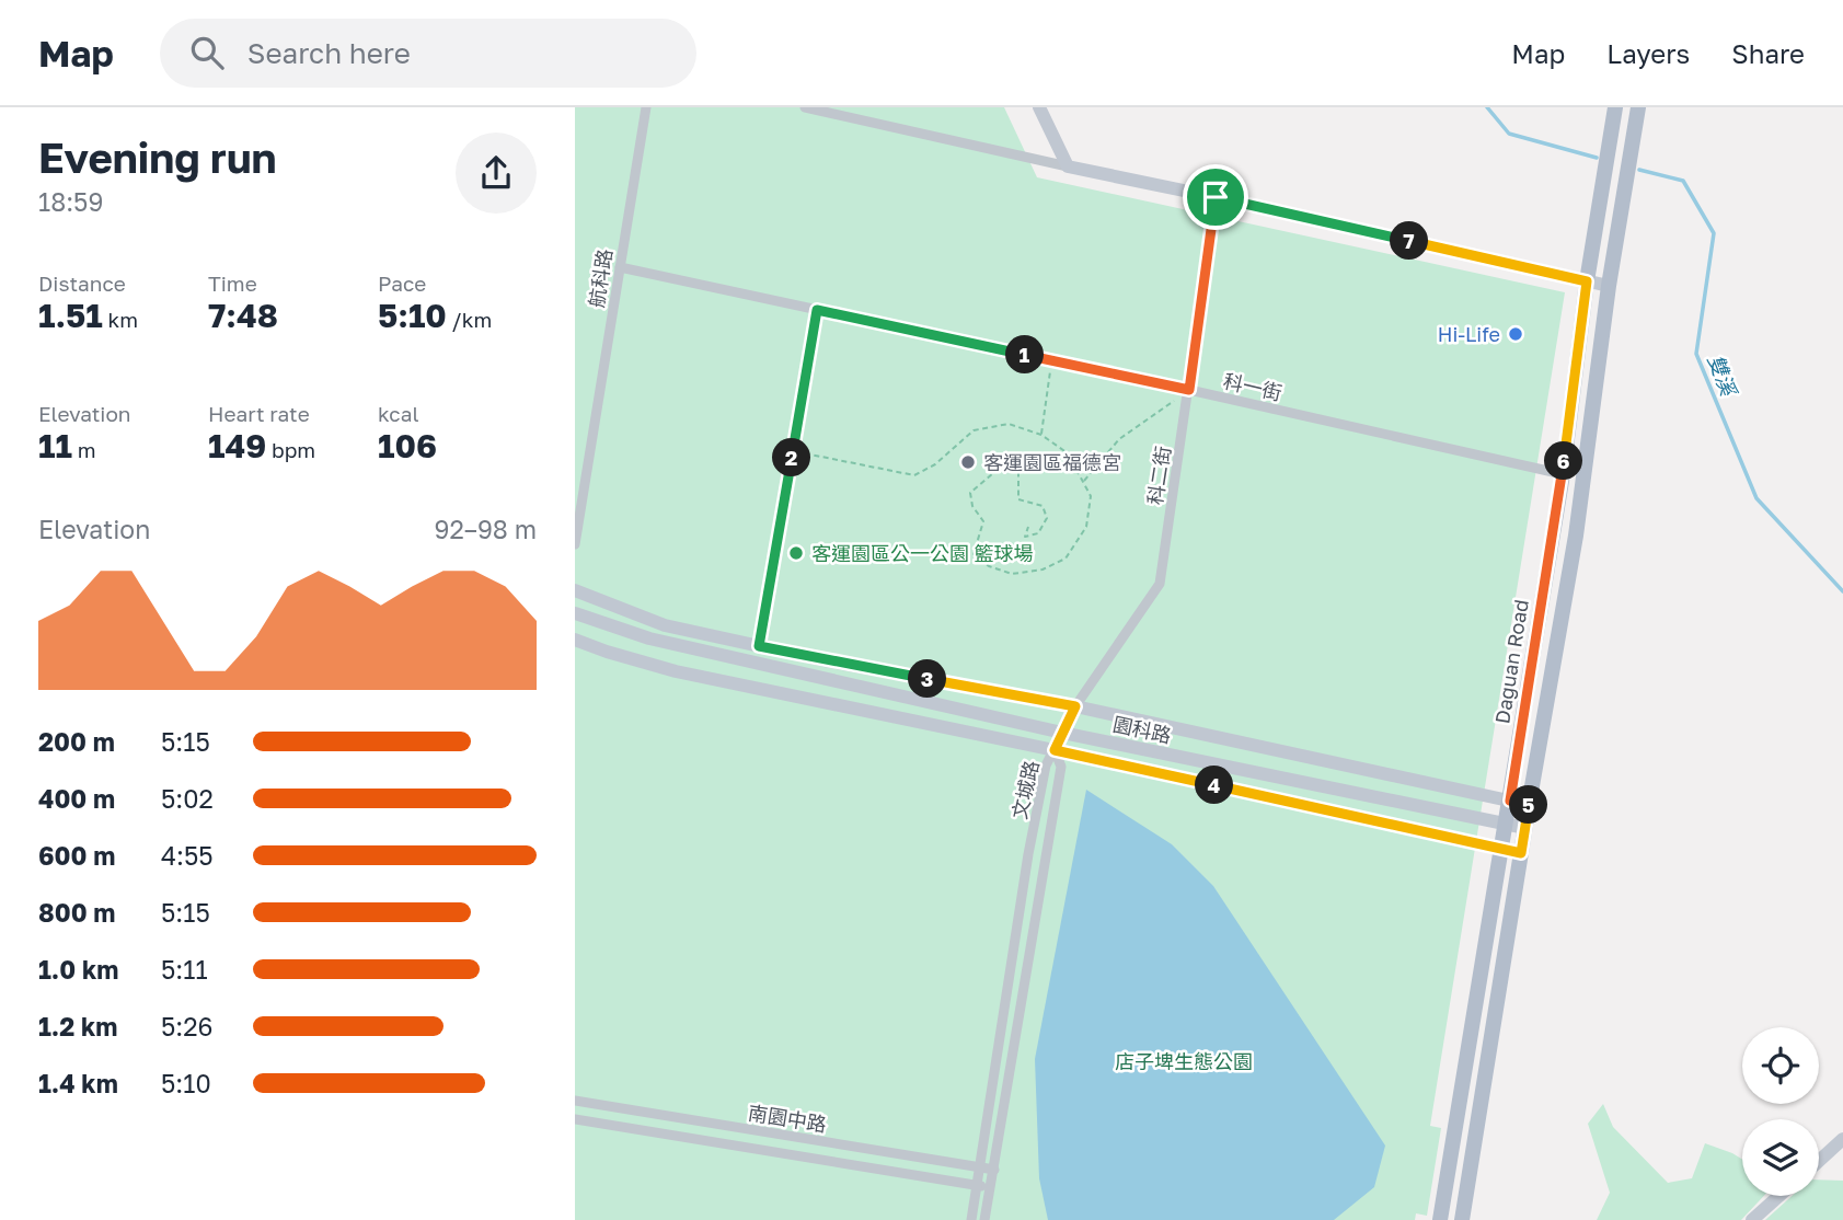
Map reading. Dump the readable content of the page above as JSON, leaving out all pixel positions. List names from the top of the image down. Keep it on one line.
{"streets":{"main road":["Daguan Road"],"street":["航科路","科一街","科二街","園科路","文城路","南園中路"]},"crossings":[["航科路","科一街"],["科一街","科二街"],["科一街","Daguan Road"],["科二街","園科路"],["科二街","文城路"],["Daguan Road","園科路"],["文城路","南園中路"]],"water":["雙溪"],"parks":["店子埤生態公園"],"places":["Hi-Life","客運園區福德宮","客運園區公一公園 籃球場"],"page":{"header":"Map","search":"Search here","nav":["Map","Layers","Share"],"heading":["Evening run","18:59"],"pins":["7","1","2","6","3","4","5"],"stats":[["Distance","1.51 km"],["Time","7:48"],["Pace","5:10 /km"],["Elevation","11 m"],["Heart rate","149 bpm"],["kcal","106"]],"chart":["Elevation","92–98 m"],"list":[{"name":"200 m","note":"5:15"},{"name":"400 m","note":"5:02"},{"name":"600 m","note":"4:55"},{"name":"800 m","note":"5:15"},{"name":"1.0 km","note":"5:11"},{"name":"1.2 km","note":"5:26"},{"name":"1.4 km","note":"5:10"}]}}
